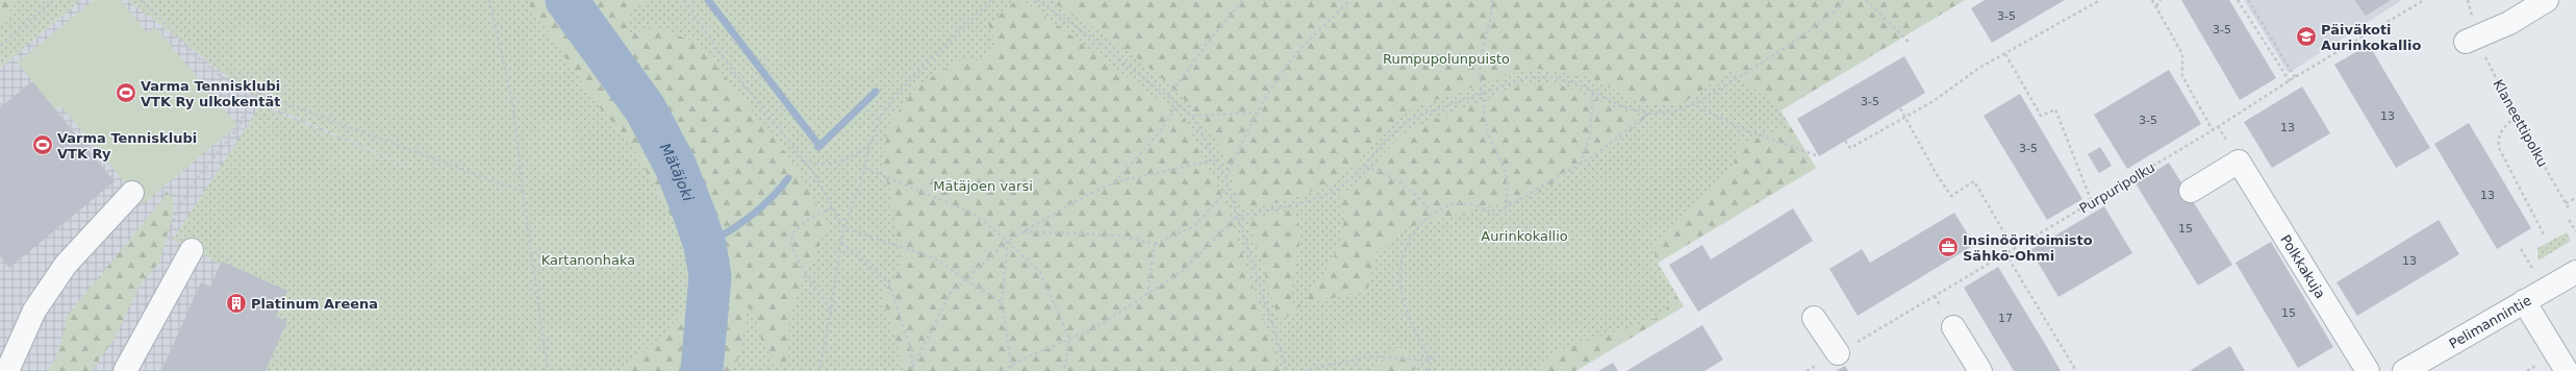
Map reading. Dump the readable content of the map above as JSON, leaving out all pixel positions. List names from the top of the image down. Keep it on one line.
{"streets":{"street":["Polkkakuja","Pelimannintie"],"path":["Klaneettipolku","Purpuripolku"]},"water":["Mätäjoki"],"parks":["Rumpupolunpuisto","Mätäjoen varsi","Aurinkokallio","Kartanonhaka"],"places":{"school or university":["Päiväkoti Aurinkokallio"],"sports":["Varma Tennisklubi VTK Ry ulkokentät","Varma Tennisklubi VTK Ry"],"office":["Insinööritoimisto Sähkö-Ohmi"],"building":["Platinum Areena"]},"house_numbers":["3-5","3-5","3-5","13","3-5","13","3-5","13","15","13","15","17"]}
